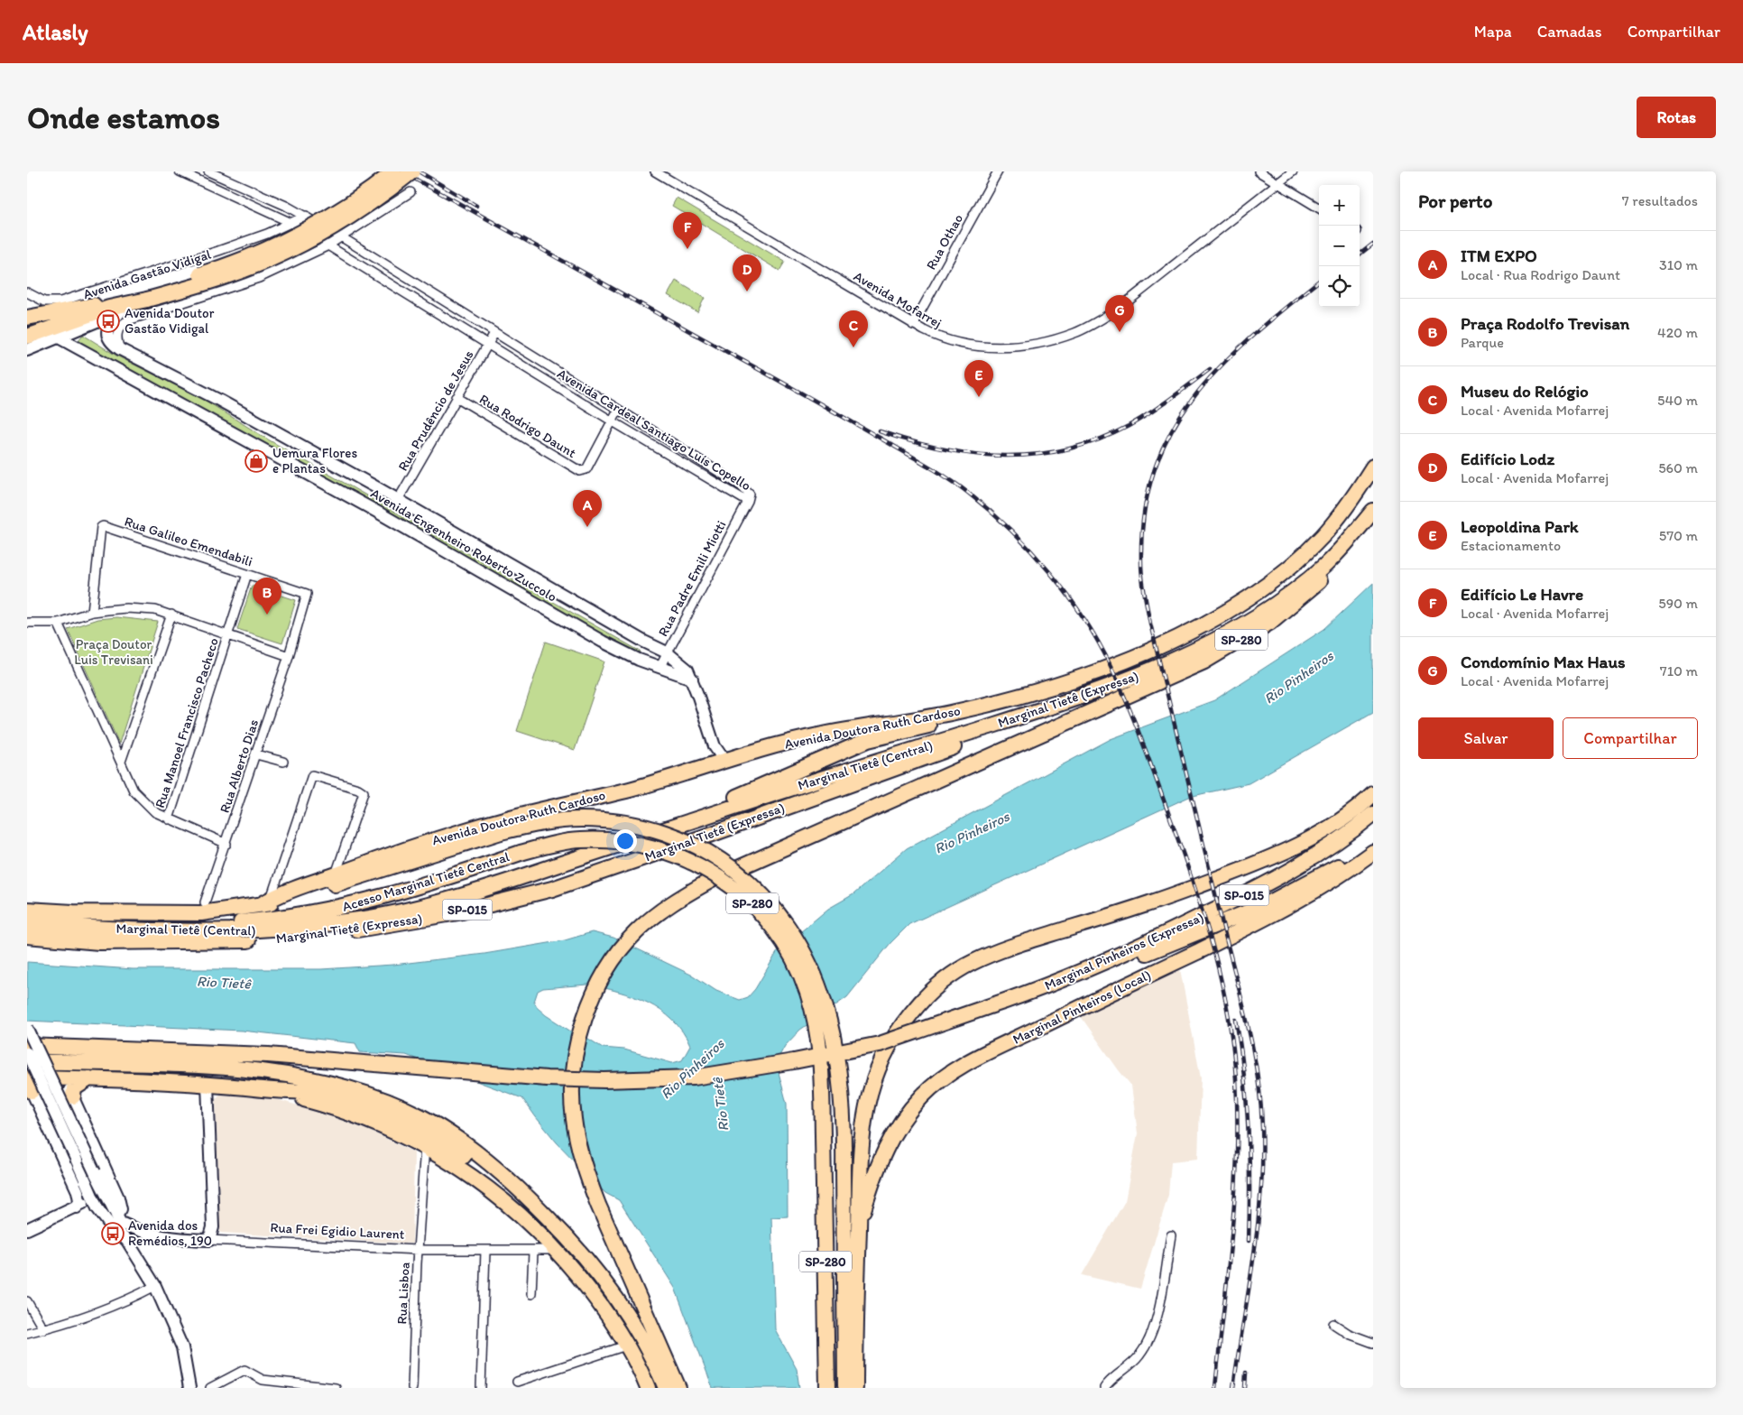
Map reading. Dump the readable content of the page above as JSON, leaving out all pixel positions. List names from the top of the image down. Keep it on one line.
{"streets":{"highway":["Avenida Gastão Vidigal","SP-280","Marginal Tietê (Expressa)","Avenida Doutora Ruth Cardoso","Marginal Tietê (Central)","Acesso Marginal Tietê Central","SP-015","Marginal Pinheiros (Expressa)","Marginal Pinheiros (Local)"],"street":["Rua Othao","Avenida Mofarrej","Rua Prudêncio de Jesus","Rua Rodrigo Daunt","Avenida Cardeal Santiago Luís Copello","Rua Galileo Emendabili","Avenida Engenheiro Roberto Zuccolo","Rua Padre Emili Miotti","Rua Manoel Francisco Pacheco","Rua Alberto Dias","Rua Frei Egidio Laurent","Rua Lisboa"]},"crossings":[["Rua Othao","Avenida Mofarrej"],["Avenida Gastão Vidigal","Avenida Cardeal Santiago Luís Copello"],["Avenida Gastão Vidigal","Avenida Engenheiro Roberto Zuccolo"],["Rua Prudêncio de Jesus","Rua Rodrigo Daunt"],["Rua Prudêncio de Jesus","Avenida Cardeal Santiago Luís Copello"],["Rua Prudêncio de Jesus","Avenida Engenheiro Roberto Zuccolo"],["Rua Rodrigo Daunt","Avenida Cardeal Santiago Luís Copello"],["Avenida Cardeal Santiago Luís Copello","Rua Padre Emili Miotti"],["Rua Galileo Emendabili","Rua Manoel Francisco Pacheco"],["Rua Galileo Emendabili","Rua Alberto Dias"],["Avenida Engenheiro Roberto Zuccolo","Rua Padre Emili Miotti"],["Avenida Engenheiro Roberto Zuccolo","Avenida Doutora Ruth Cardoso"],["SP-280","Marginal Tietê (Expressa)"],["SP-280","Acesso Marginal Tietê Central"],["SP-280","SP-015"],["Marginal Tietê (Expressa)","Marginal Tietê (Central)"],["Marginal Tietê (Expressa)","SP-015"],["Marginal Tietê (Central)","Acesso Marginal Tietê Central"],["Rua Frei Egidio Laurent","Rua Lisboa"]],"water":["Rio Pinheiros","Rio Tietê"],"parks":["Praça Doutor Luis Trevisani"],"places":{"bus stop":["Avenida Doutor Gastão Vidigal","Avenida dos Remédios, 190"],"shop":["Uemura Flores e Plantas"]},"page":{"header":"Atlasly","nav":["Mapa","Camadas","Compartilhar"],"buttons":["Rotas",["Salvar","Compartilhar"]],"title":"Onde estamos","heading":["Por perto","7 resultados"],"map_buttons":["+","−"],"pins":["F","D","G","C","E","A","B"],"list":[{"mark":"A","name":"ITM EXPO","note":"Local · Rua Rodrigo Daunt","value":"310 m"},{"mark":"B","name":"Praça Rodolfo Trevisan","note":"Parque","value":"420 m"},{"mark":"C","name":"Museu do Relógio","note":"Local · Avenida Mofarrej","value":"540 m"},{"mark":"D","name":"Edifício Lodz","note":"Local · Avenida Mofarrej","value":"560 m"},{"mark":"E","name":"Leopoldina Park","note":"Estacionamento","value":"570 m"},{"mark":"F","name":"Edifício Le Havre","note":"Local · Avenida Mofarrej","value":"590 m"},{"mark":"G","name":"Condomínio Max Haus","note":"Local · Avenida Mofarrej","value":"710 m"}]}}
